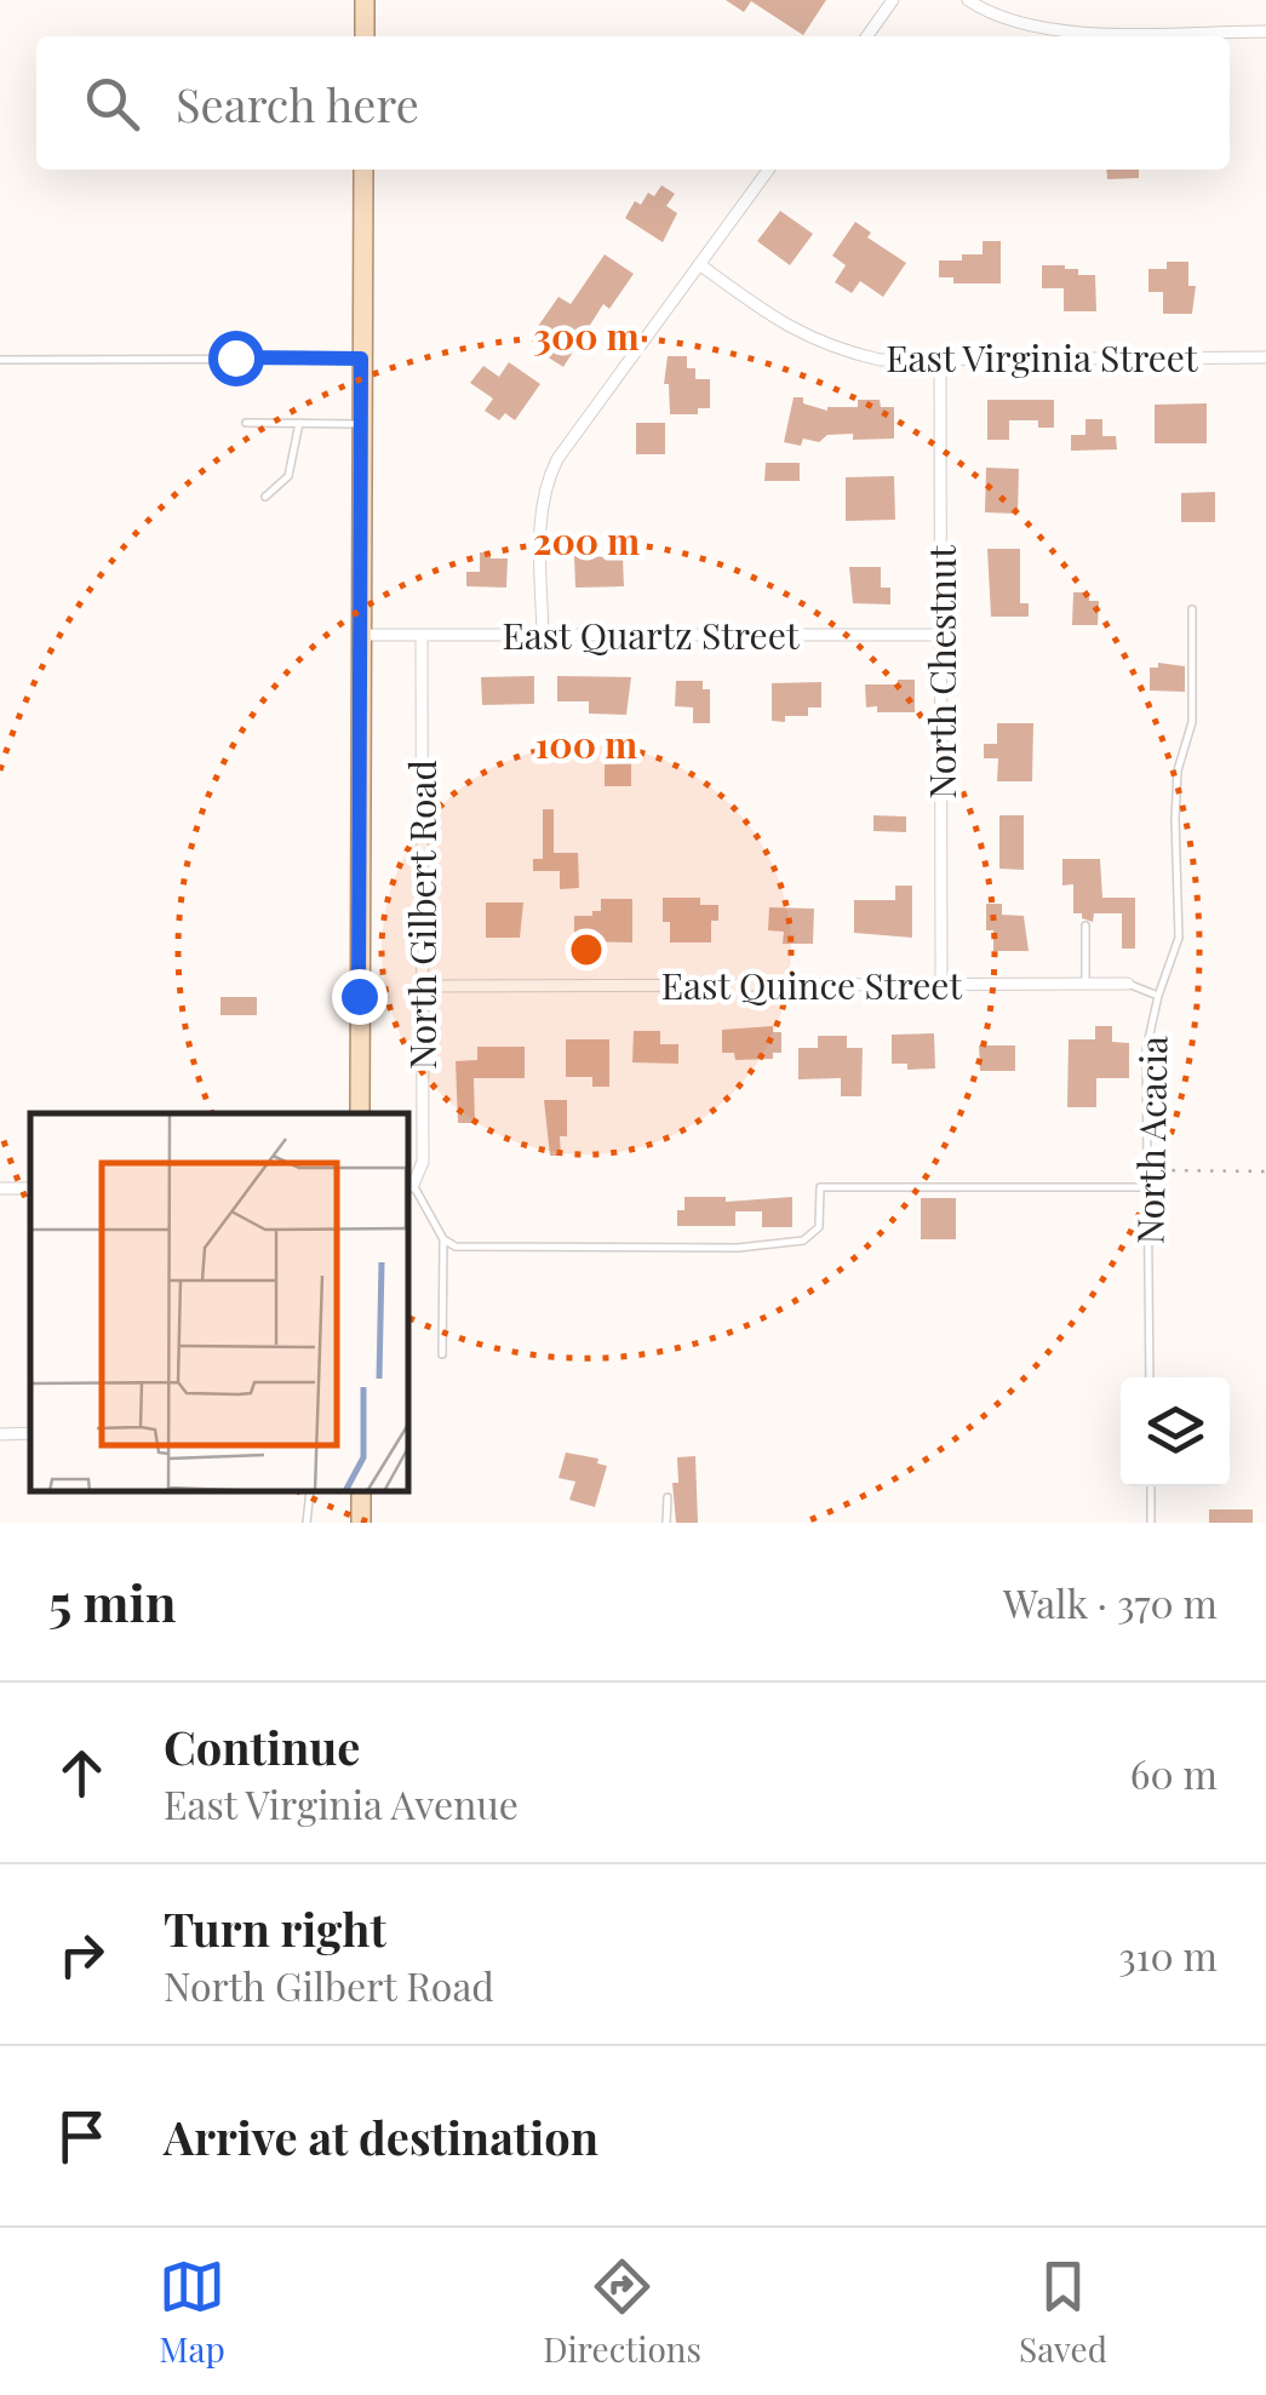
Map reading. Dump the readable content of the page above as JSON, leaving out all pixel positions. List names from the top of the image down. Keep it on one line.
{"streets":{"main road":["North Gilbert Road"],"street":["East Virginia Street","East Quartz Street","North Chestnut","East Quince Street"],"lane":["North Acacia"]},"crossings":[["East Virginia Street","North Chestnut"],["East Quartz Street","North Chestnut"],["East Quartz Street","North Gilbert Road"],["North Chestnut","East Quince Street"],["North Gilbert Road","East Quince Street"]],"page":{"search":"Search here","heading":["5 min","Walk · 370 m"],"list":[["Continue","East Virginia Avenue","60 m"],["Turn right","North Gilbert Road","310 m"],"Arrive at destination"],"nav":["Map","Directions","Saved"]},"rings":["300 m","200 m","100 m"]}
